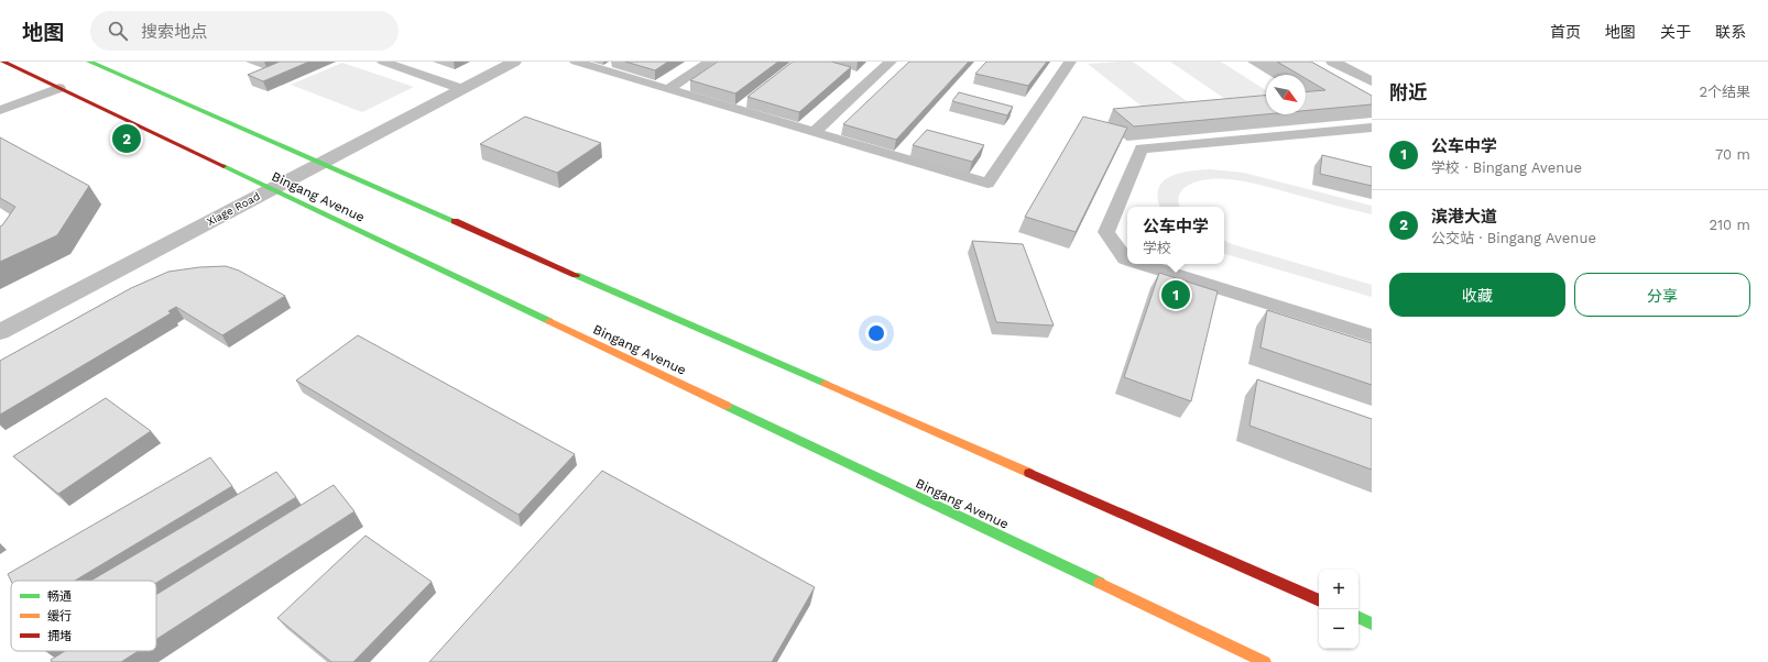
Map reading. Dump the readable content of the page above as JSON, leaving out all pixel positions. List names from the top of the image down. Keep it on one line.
{"streets":{"main road":["Bingang Avenue"],"street":["Xiage Road"]},"crossings":[["Bingang Avenue","Xiage Road"]],"legend":["畅通","缓行","拥堵"],"north":"bottom right","page":{"header":"地图","search":"搜索地点","nav":["首页","地图","关于","联系"],"heading":["附近","2个结果"],"list":[{"mark":"1","name":"公车中学","note":"学校 · Bingang Avenue","value":"70 m"},{"mark":"2","name":"滨港大道","note":"公交站 · Bingang Avenue","value":"210 m"}],"pins":["2","1"],"popup":["公车中学","学校"],"buttons":["收藏","分享"],"map_buttons":["+","−"]}}
